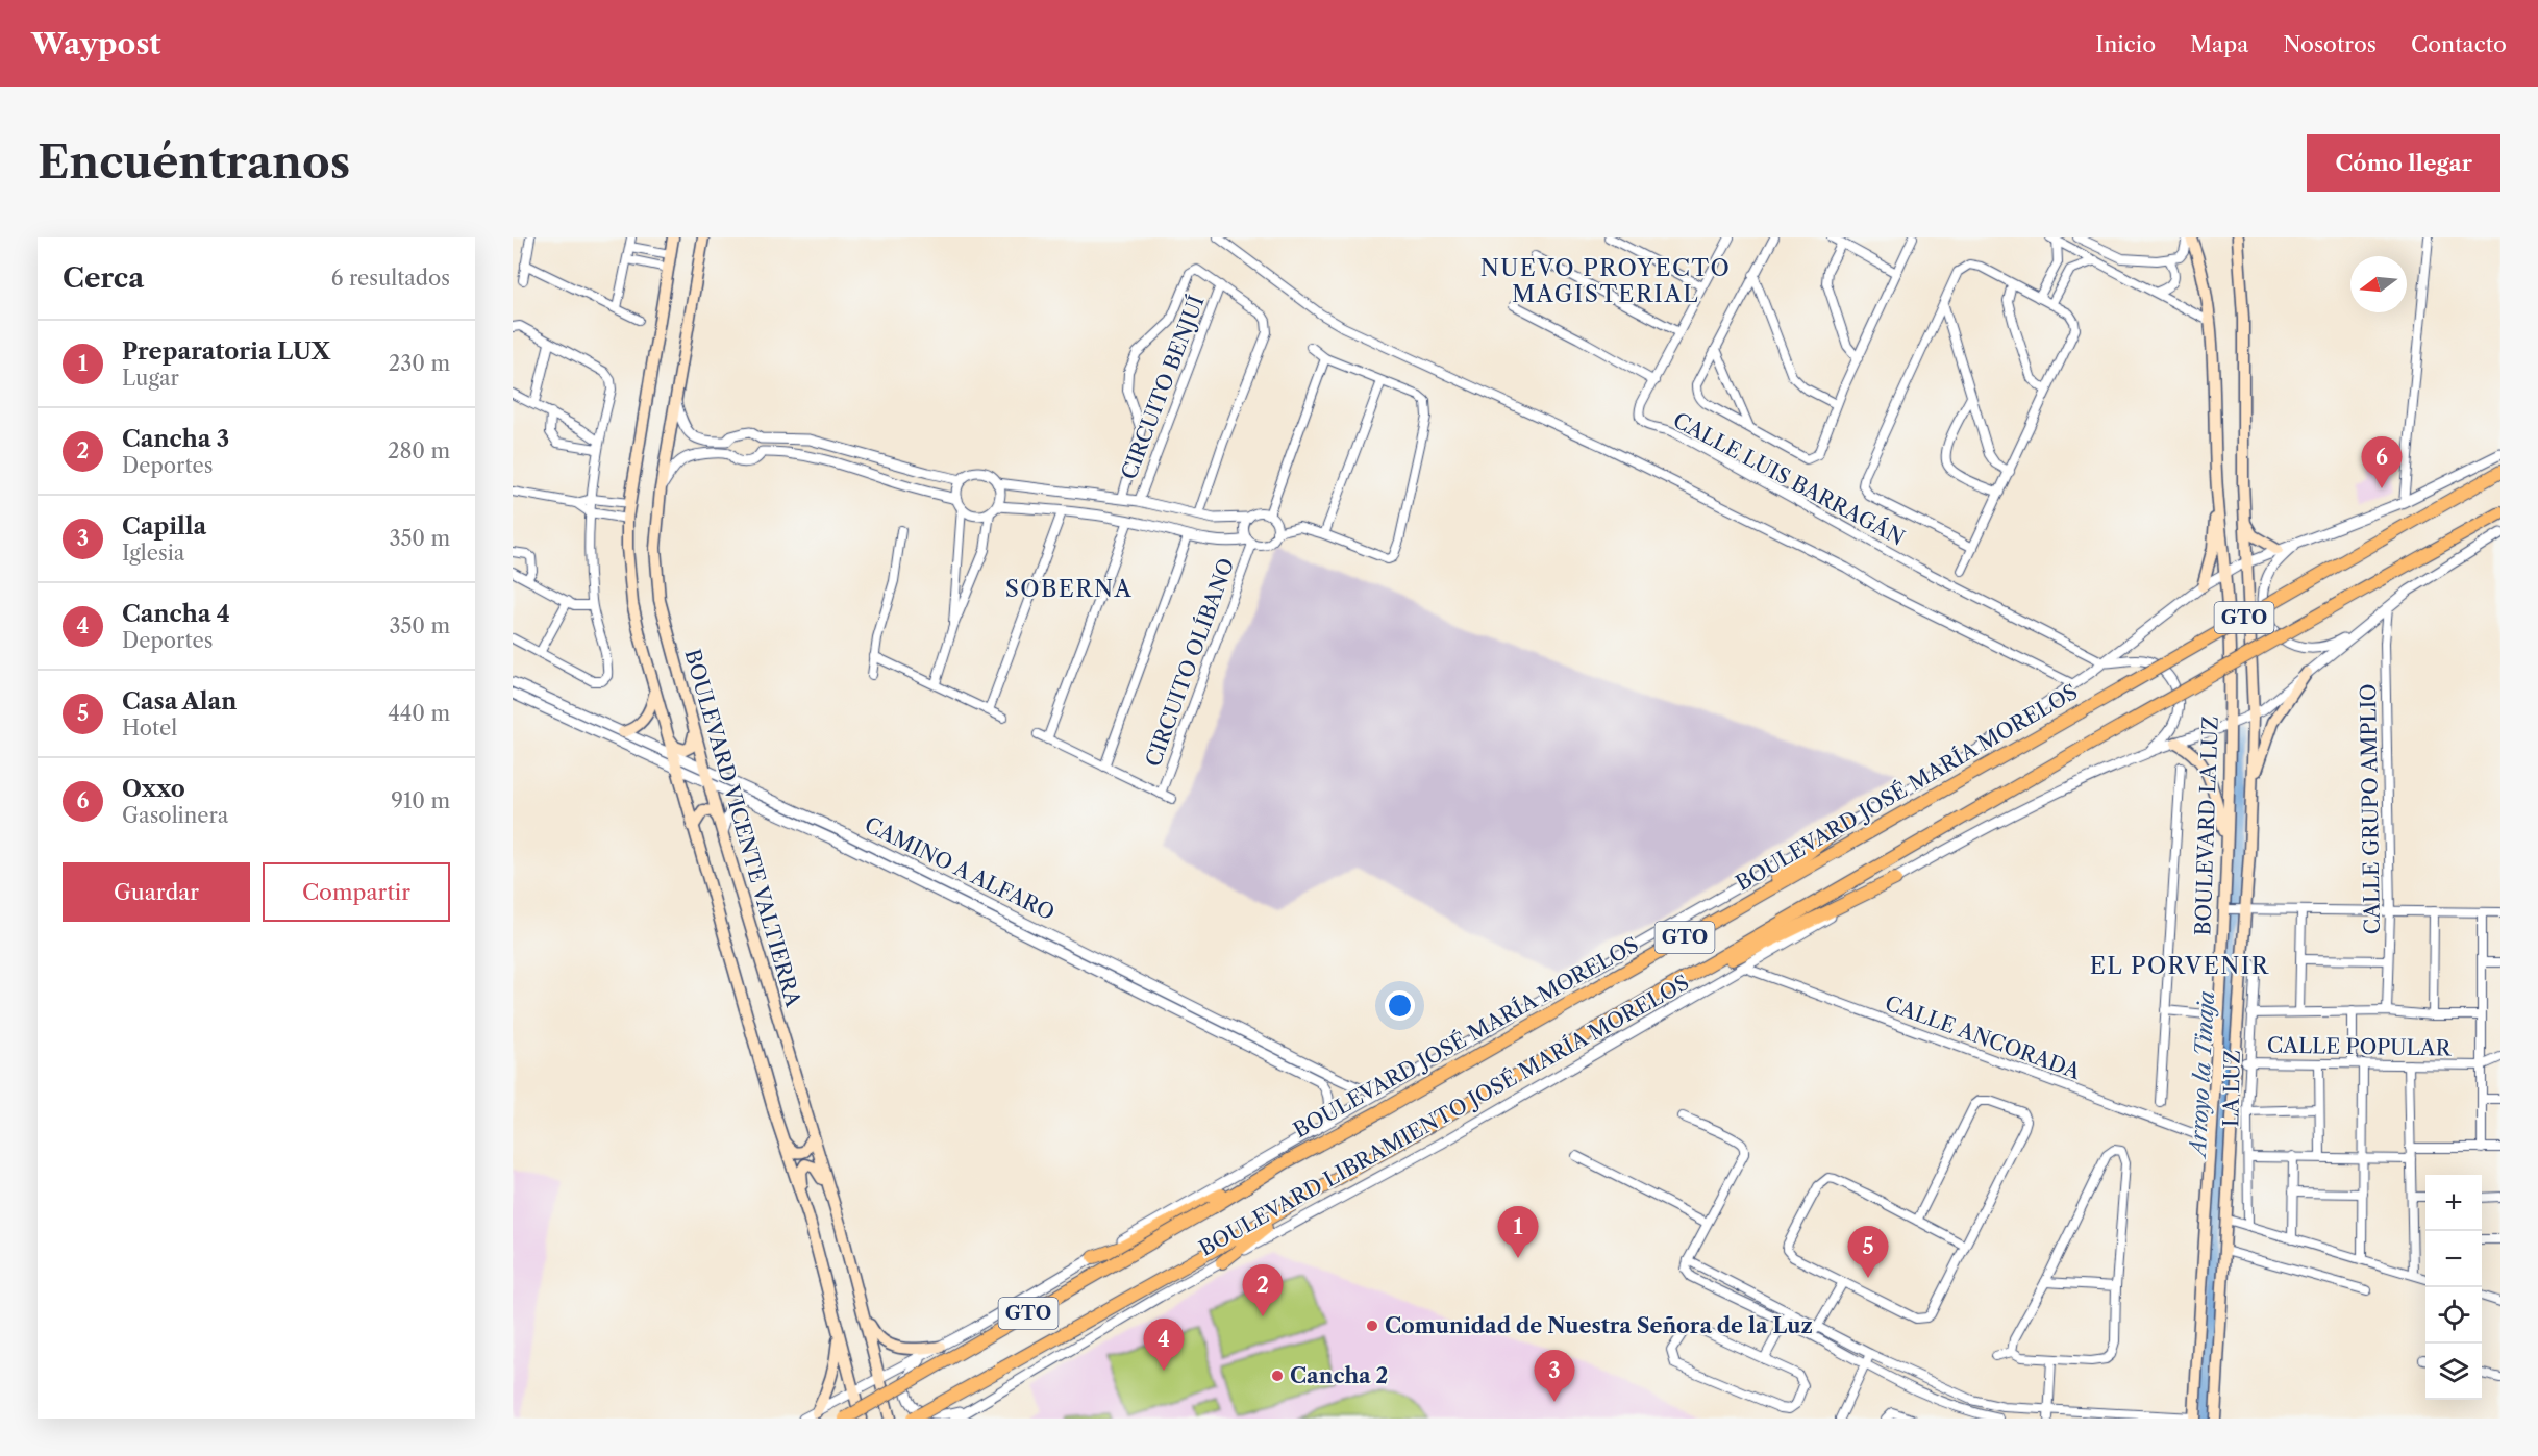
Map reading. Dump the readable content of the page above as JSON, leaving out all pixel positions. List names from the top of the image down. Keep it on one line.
{"streets":{"main road":["GTO","BOULEVARD JOSÉ MARÍA MORELOS","BOULEVARD LA LUZ","BOULEVARD VICENTE VALTIERRA"],"street":["CIRCUITO BENJUÍ","CALLE LUIS BARRAGÁN","CIRCUITO OLÍBANO","CALLE GRUPO AMPLIO","CAMINO A ALFARO","CALLE ANCORADA","CALLE POPULAR","LA LUZ","BOULEVARD LIBRAMIENTO JOSÉ MARÍA MORELOS"]},"crossings":[["CALLE GRUPO AMPLIO","BOULEVARD LIBRAMIENTO JOSÉ MARÍA MORELOS"],["BOULEVARD LA LUZ","CALLE ANCORADA"],["BOULEVARD LA LUZ","CALLE POPULAR"],["BOULEVARD LA LUZ","LA LUZ"],["BOULEVARD LA LUZ","BOULEVARD LIBRAMIENTO JOSÉ MARÍA MORELOS"],["BOULEVARD VICENTE VALTIERRA","CAMINO A ALFARO"],["CALLE ANCORADA","BOULEVARD LIBRAMIENTO JOSÉ MARÍA MORELOS"],["CALLE POPULAR","LA LUZ"]],"districts":["NUEVO PROYECTO MAGISTERIAL","SOBERNA","EL PORVENIR"],"water":["Arroyo la Tinaja"],"places":["Comunidad de Nuestra Señora de la Luz","Cancha 2"],"north":"left","page":{"header":"Waypost","nav":["Inicio","Mapa","Nosotros","Contacto"],"buttons":["Cómo llegar",["Guardar","Compartir"]],"title":"Encuéntranos","heading":["Cerca","6 resultados"],"list":[{"mark":"1","name":"Preparatoria LUX","note":"Lugar","value":"230 m"},{"mark":"2","name":"Cancha 3","note":"Deportes","value":"280 m"},{"mark":"3","name":"Capilla","note":"Iglesia","value":"350 m"},{"mark":"4","name":"Cancha 4","note":"Deportes","value":"350 m"},{"mark":"5","name":"Casa Alan","note":"Hotel","value":"440 m"},{"mark":"6","name":"Oxxo","note":"Gasolinera","value":"910 m"}],"pins":["6","1","5","2","4","3"],"map_buttons":["+","−"]}}
